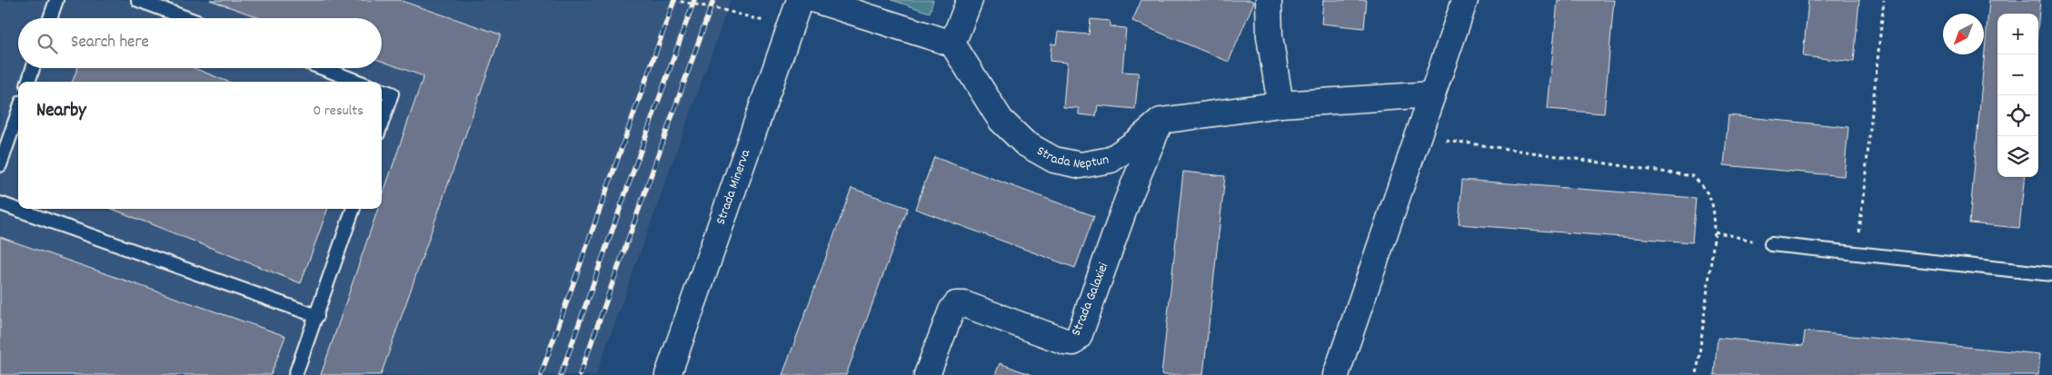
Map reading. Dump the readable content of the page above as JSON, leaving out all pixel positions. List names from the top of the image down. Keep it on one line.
{"streets":{"street":["Strada Neptun","Strada Minerva","Strada Galaxiei"]},"crossings":[["Strada Neptun","Strada Galaxiei"]],"north":"bottom left","page":{"map_buttons":["+","−"],"search":"Search here","heading":["Nearby","0 results"]}}
